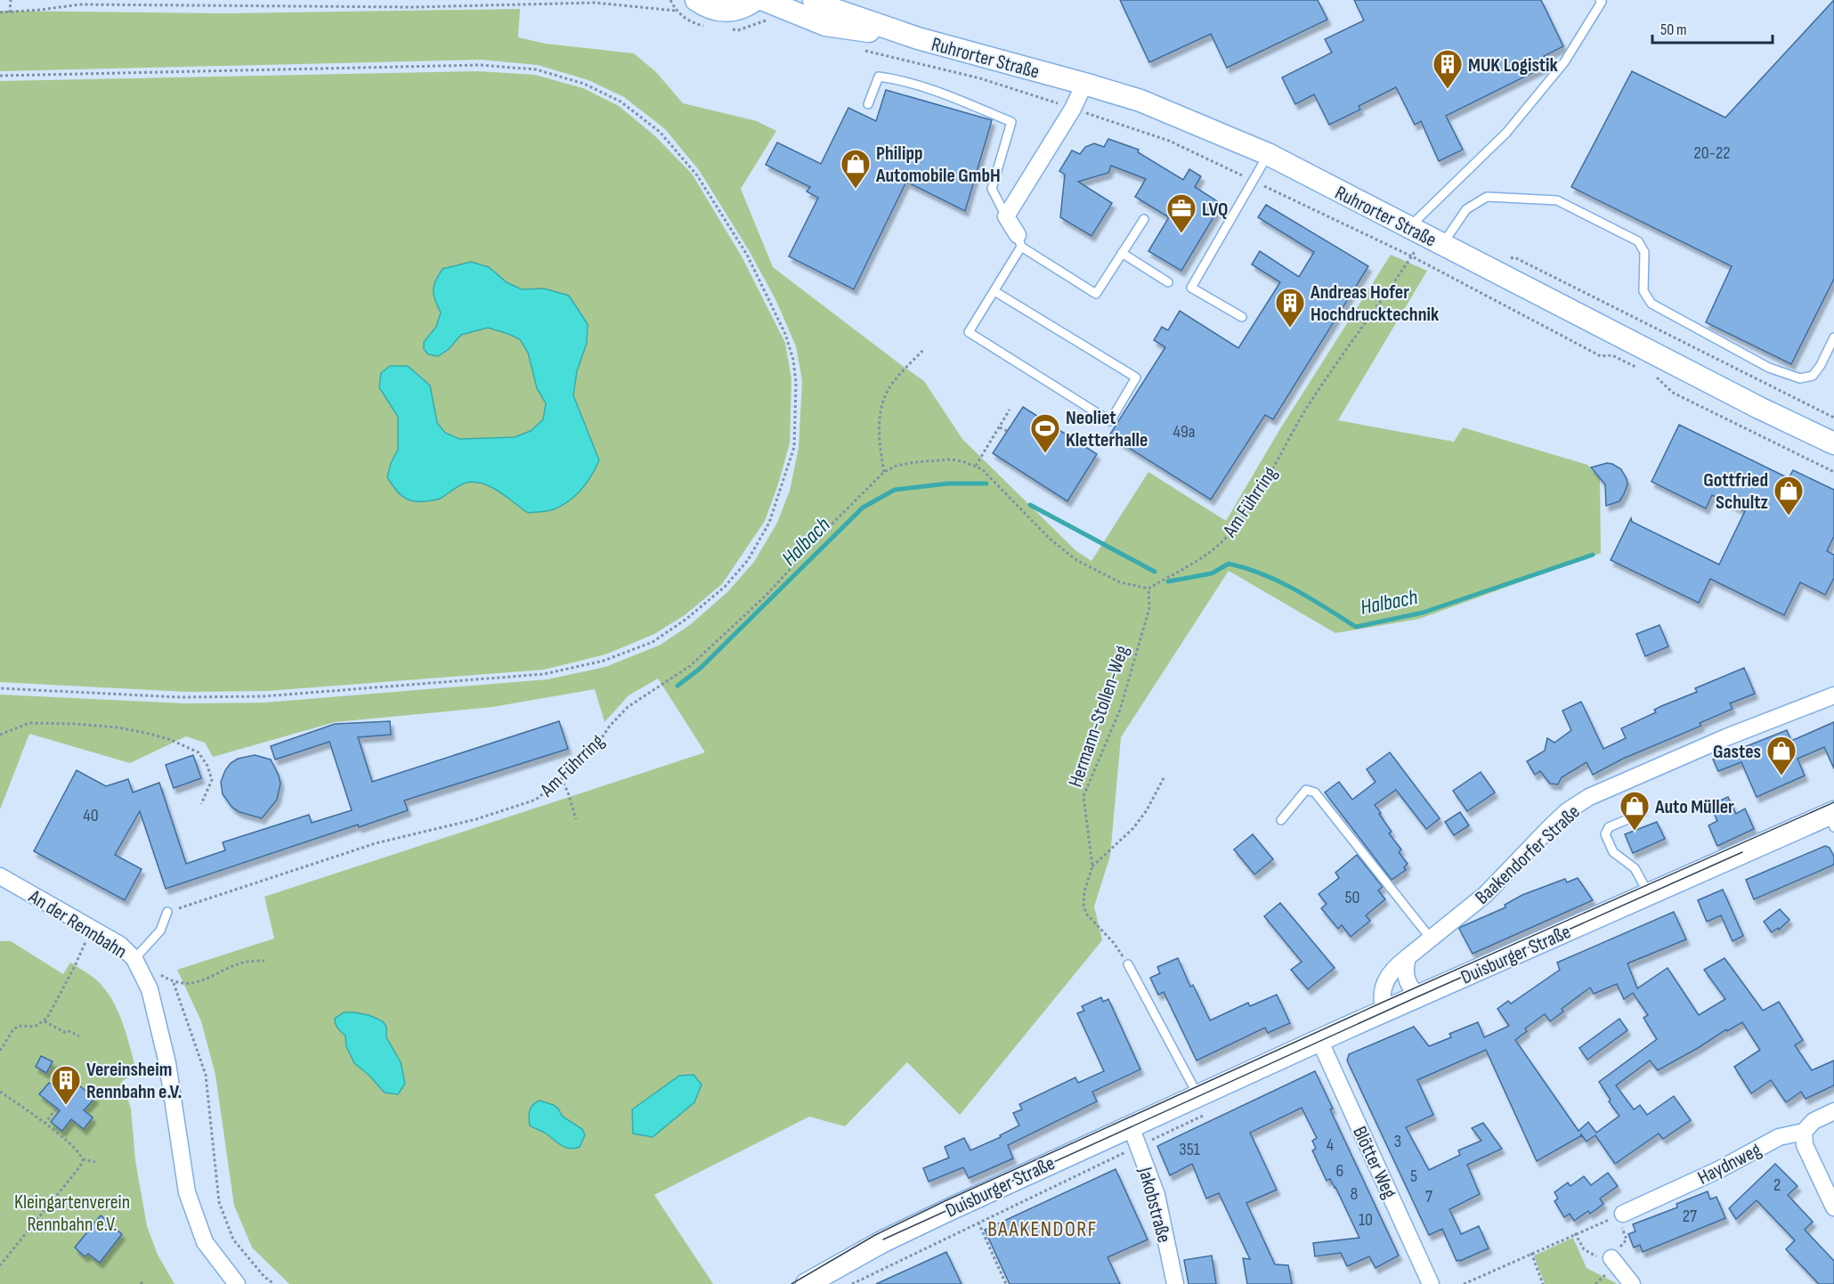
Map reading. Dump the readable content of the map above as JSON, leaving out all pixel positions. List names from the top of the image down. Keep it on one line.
{"streets":{"street":["Ruhrorter Straße","Baakendorfer Straße","An der Rennbahn","Duisburger Straße","Blötter Weg","Haydnweg","Jakobstraße"],"path":["Am Führring","Hermann-Stollen-Weg"]},"crossings":[["Ruhrorter Straße","Am Führring"],["Am Führring","Hermann-Stollen-Weg"],["Baakendorfer Straße","Duisburger Straße"],["Duisburger Straße","Blötter Weg"],["Duisburger Straße","Jakobstraße"]],"districts":["BAAKENDORF"],"water":["Halbach"],"parks":["Kleingartenverein Rennbahn e.V."],"places":{"building":["MUK Logistik","Andreas Hofer Hochdrucktechnik","Vereinsheim Rennbahn e.V."],"shop":["Philipp Automobile GmbH","Gottfried Schultz","Gastes","Auto Müller"],"office":["LVQ"],"sports":["Neoliet Kletterhalle"]},"house_numbers":["20-22","49a","40","50","3","4","351","6","5","2","8","7","27","10"],"scale_bar":"50 m"}
